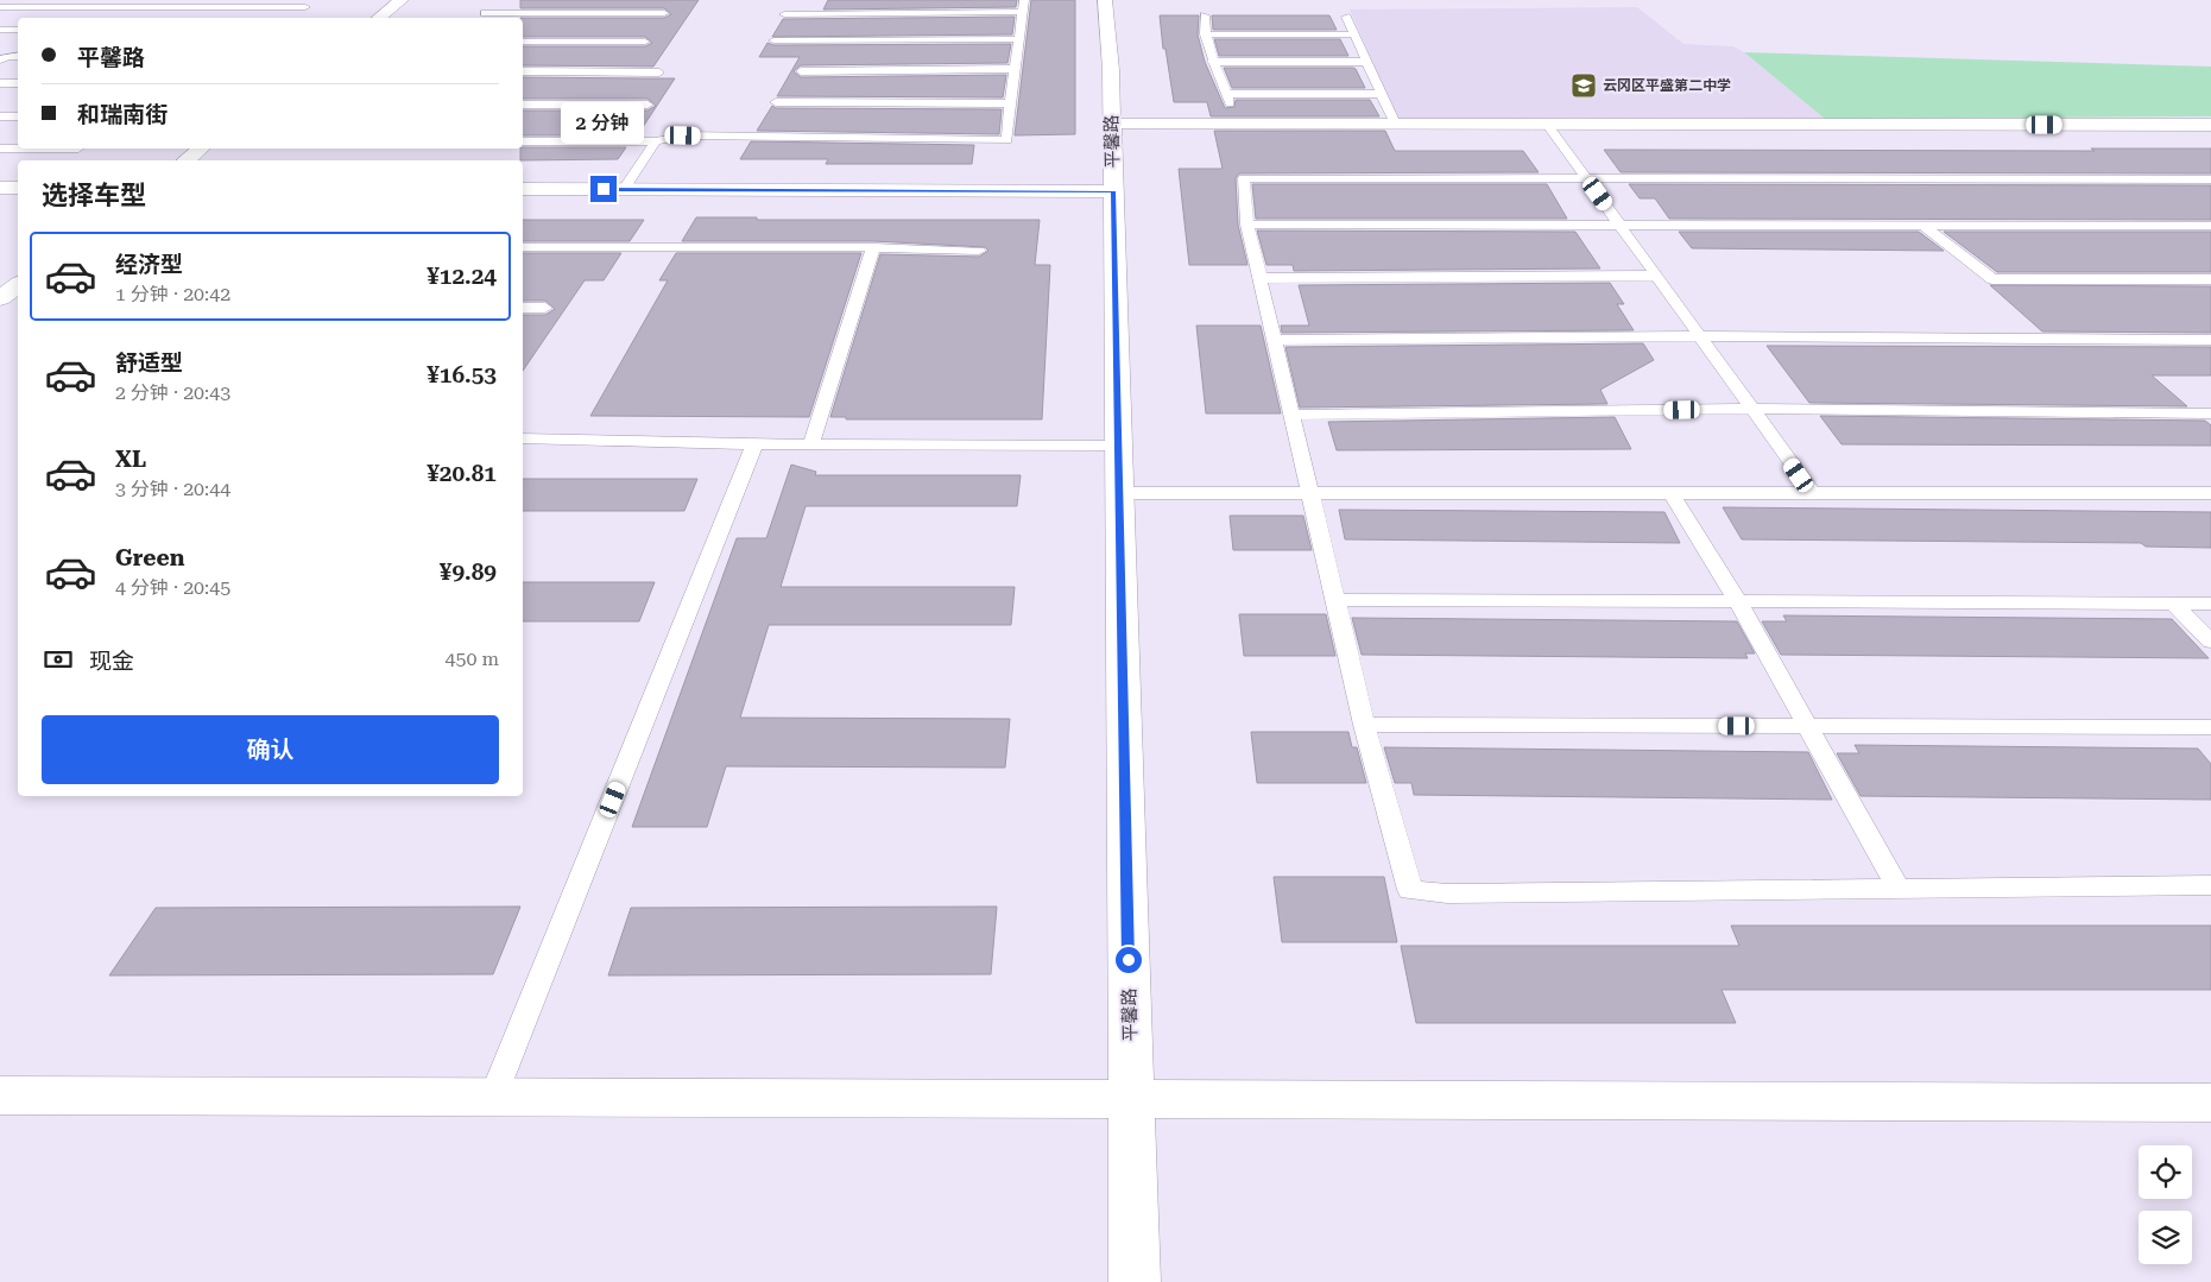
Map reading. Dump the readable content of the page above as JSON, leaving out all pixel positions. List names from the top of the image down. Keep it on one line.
{"streets":{"street":["平馨路"]},"places":{"school or university":["云冈区平盛第二中学"]},"page":{"banner":["平馨路","和瑞南街"],"bubble":"2 分钟","heading":"选择车型","list":[{"name":"经济型","note":"1 分钟 · 20:42","value":"¥12.24"},{"name":"舒适型","note":"2 分钟 · 20:43","value":"¥16.53"},{"name":"XL","note":"3 分钟 · 20:44","value":"¥20.81"},{"name":"Green","note":"4 分钟 · 20:45","value":"¥9.89"}],"pay":["现金","450 m"],"buttons":"确认"}}
